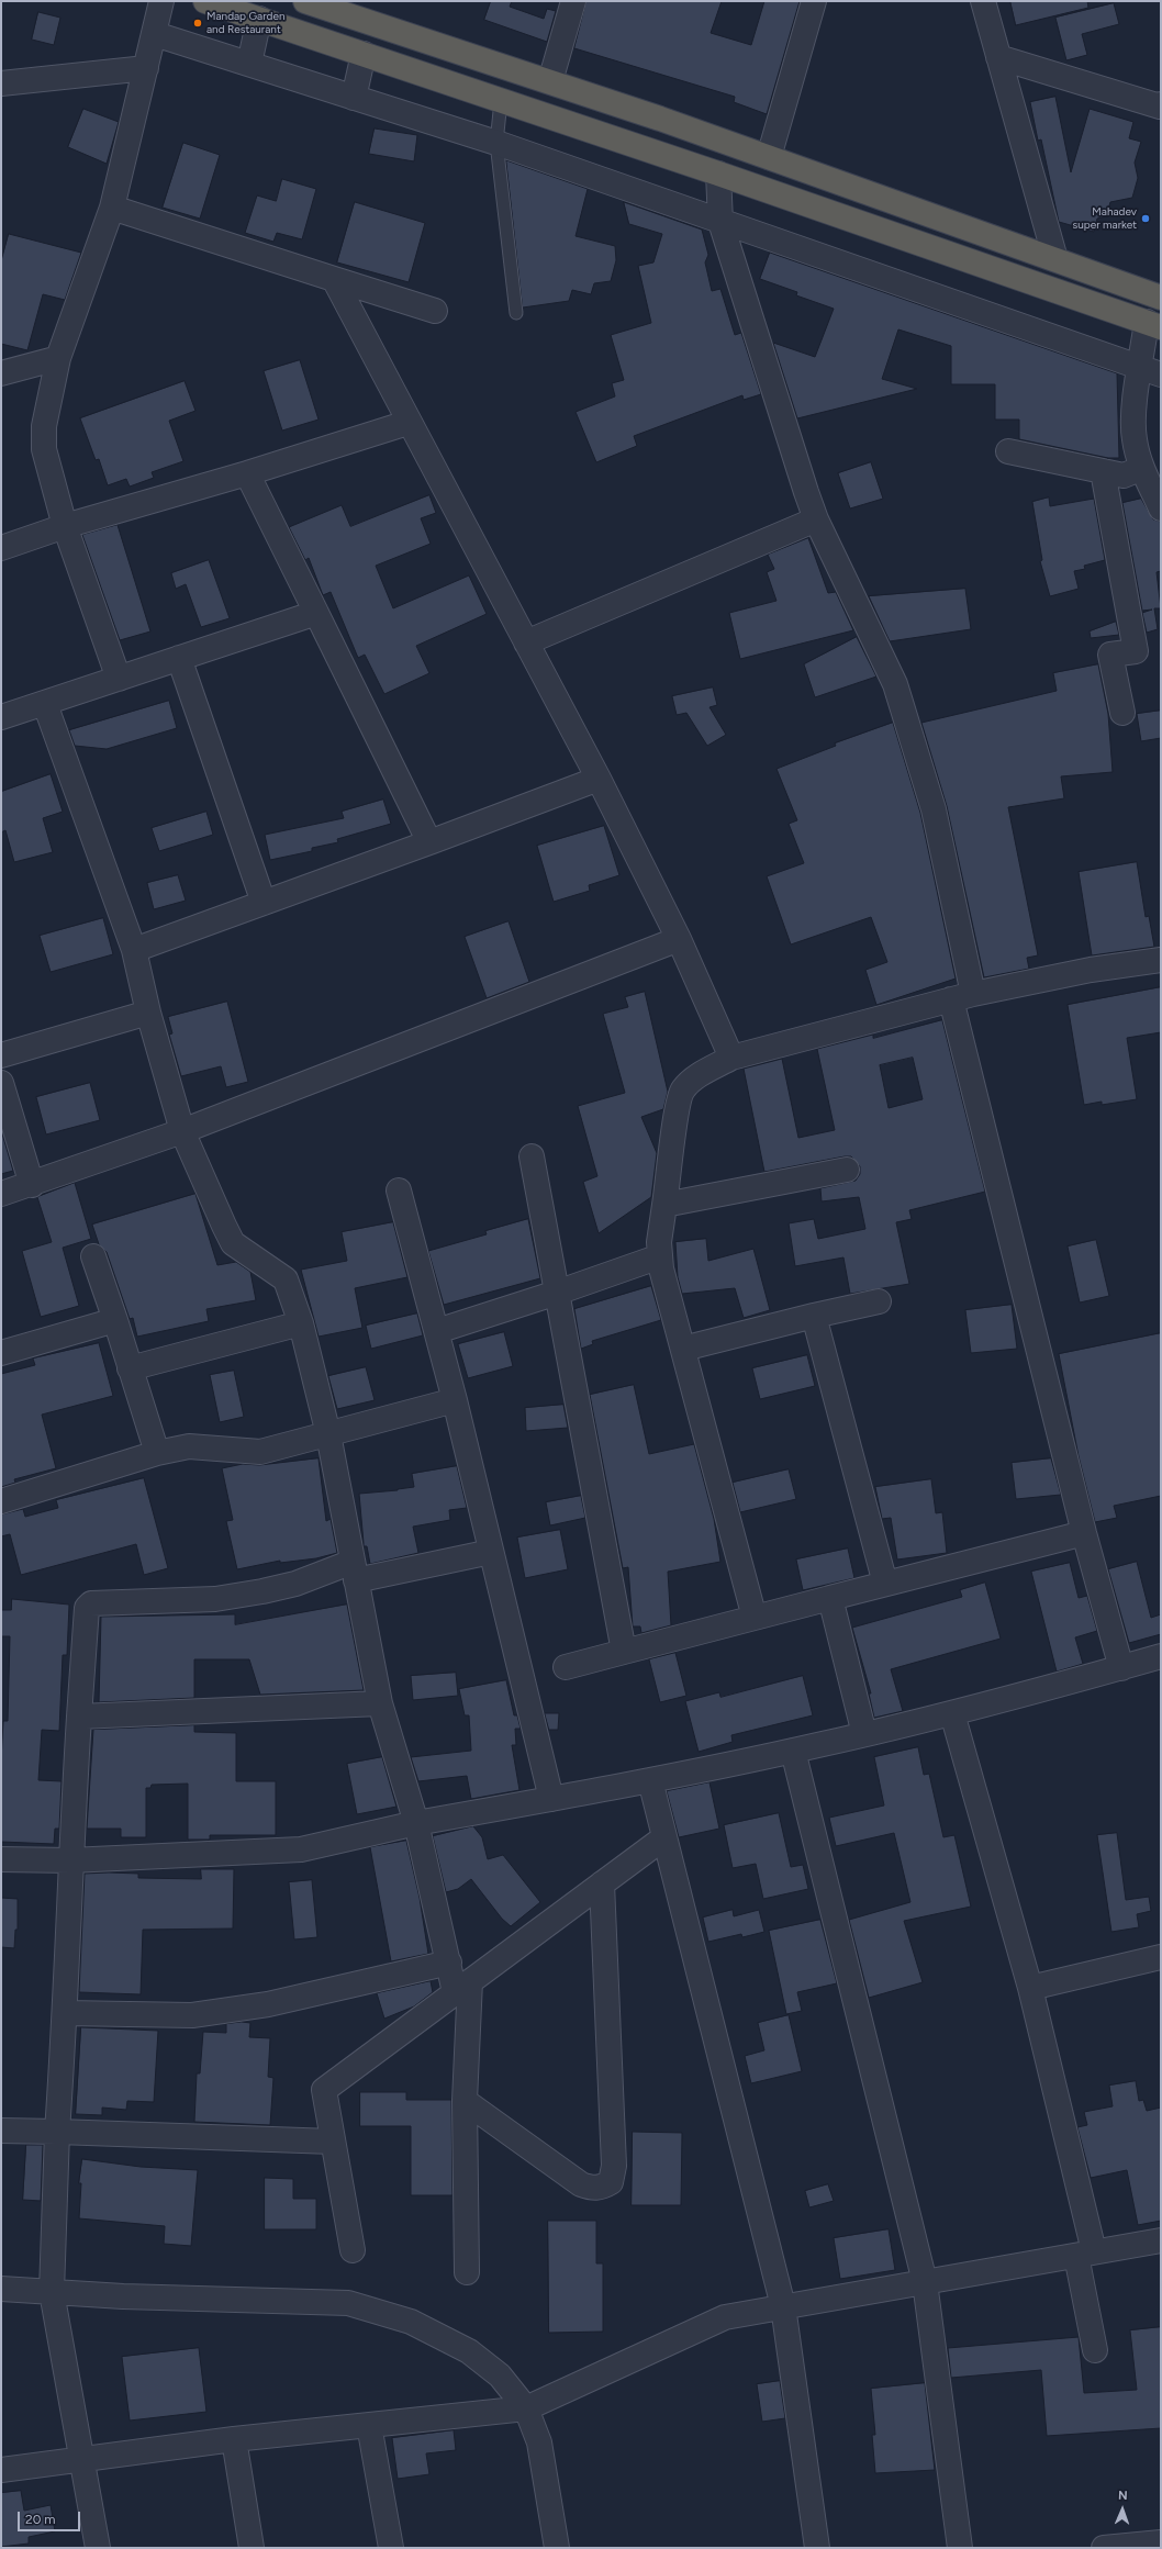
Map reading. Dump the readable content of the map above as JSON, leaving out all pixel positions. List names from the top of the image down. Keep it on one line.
{"places":["Mandap Garden and Restaurant","Mahadev super market"],"scale_bar":"20 m","north":"top"}
